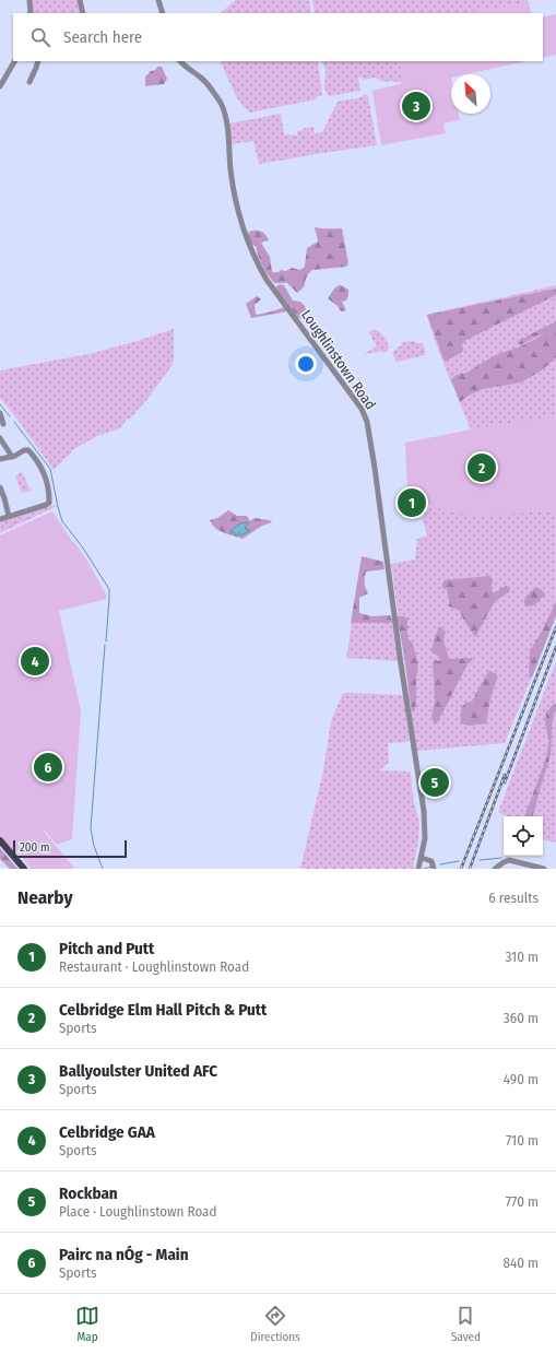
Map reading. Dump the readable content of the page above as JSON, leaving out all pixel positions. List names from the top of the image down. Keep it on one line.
{"streets":{"street":["Loughlinstown Road"]},"scale_bar":"200 m","north":"top left","page":{"search":"Search here","pins":["3","2","1","4","6","5"],"scale":"200 m","heading":["Nearby","6 results"],"list":[{"mark":"1","name":"Pitch and Putt","note":"Restaurant · Loughlinstown Road","value":"310 m"},{"mark":"2","name":"Celbridge Elm Hall Pitch & Putt","note":"Sports","value":"360 m"},{"mark":"3","name":"Ballyoulster United AFC","note":"Sports","value":"490 m"},{"mark":"4","name":"Celbridge GAA","note":"Sports","value":"710 m"},{"mark":"5","name":"Rockban","note":"Place · Loughlinstown Road","value":"770 m"},{"mark":"6","name":"Pairc na nÓg - Main","note":"Sports","value":"840 m"}],"nav":["Map","Directions","Saved"]}}
